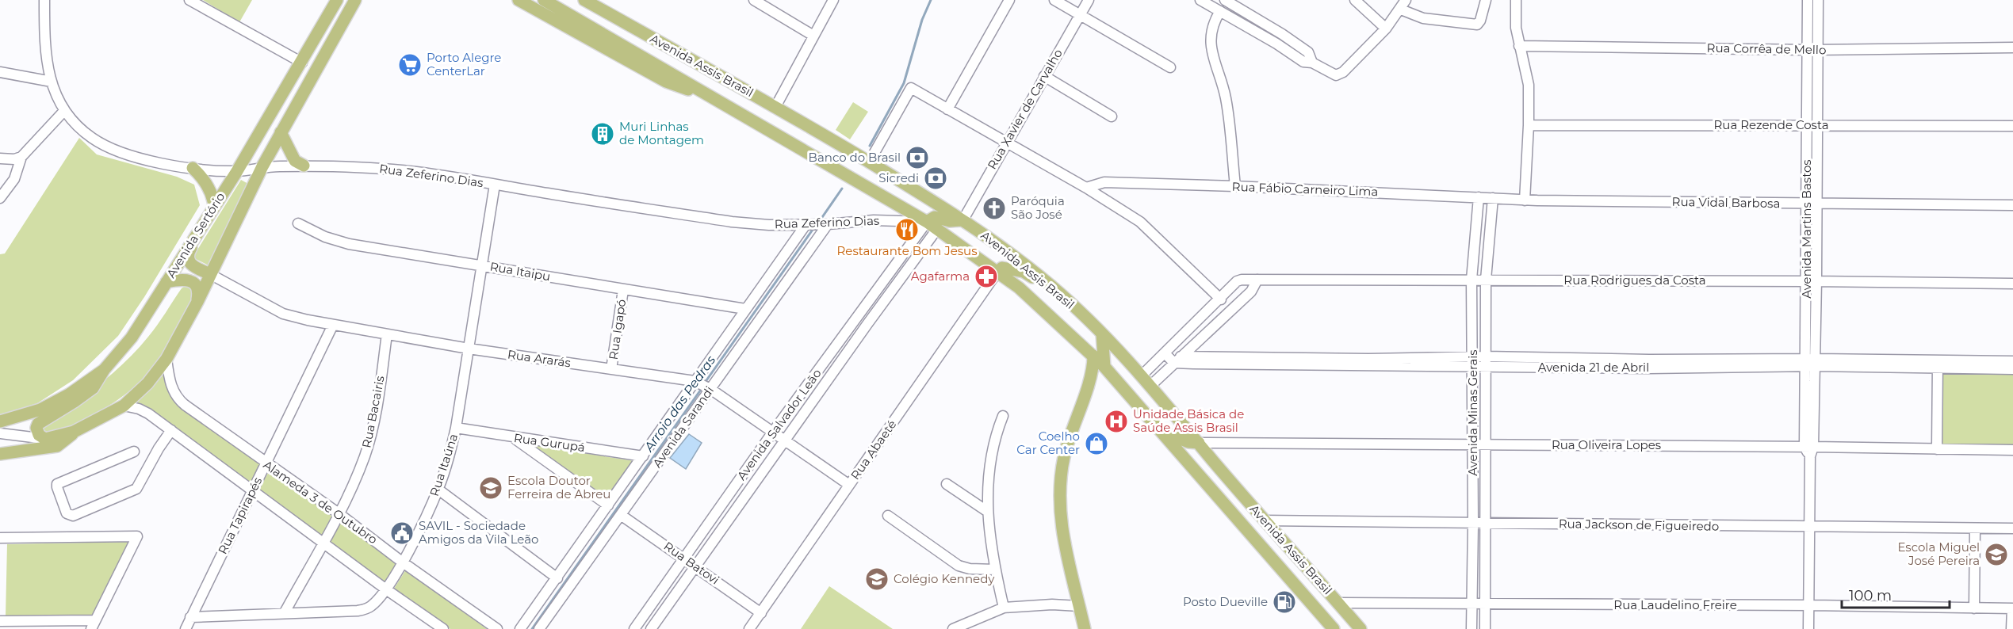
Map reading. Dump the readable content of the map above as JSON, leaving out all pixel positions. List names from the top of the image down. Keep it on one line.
{"streets":{"main road":["Avenida Assis Brasil","Avenida Sertório"],"street":["Rua Corrêa de Mello","Rua Xavier de Carvalho","Rua Rezende Costa","Rua Zeferino Dias","Rua Fábio Carneiro Lima","Rua Vidal Barbosa","Avenida Martins Bastos","Rua Itaipu","Rua Rodrigues da Costa","Rua Igapó","Rua Ararás","Avenida 21 de Abril","Rua Bacairis","Avenida Minas Gerais","Avenida Salvador Leão","Avenida Sarandi","Rua Gurupá","Rua Oliveira Lopes","Rua Abaeté","Rua Itaúna","Alameda 3 de Outubro","Rua Tapirapés","Rua Jackson de Figueiredo","Rua Batovi","Rua Laudelino Freire"]},"crossings":[["Rua Corrêa de Mello","Avenida Martins Bastos"],["Avenida Assis Brasil","Rua Xavier de Carvalho"],["Avenida Assis Brasil","Rua Zeferino Dias"],["Avenida Assis Brasil","Rua Rodrigues da Costa"],["Avenida Assis Brasil","Avenida Salvador Leão"],["Avenida Assis Brasil","Rua Oliveira Lopes"],["Avenida Assis Brasil","Rua Abaeté"],["Avenida Assis Brasil","Rua Jackson de Figueiredo"],["Avenida Assis Brasil","Rua Laudelino Freire"],["Rua Rezende Costa","Avenida Martins Bastos"],["Rua Zeferino Dias","Avenida Sertório"],["Rua Zeferino Dias","Avenida Salvador Leão"],["Rua Zeferino Dias","Avenida Sarandi"],["Rua Zeferino Dias","Rua Itaúna"],["Rua Fábio Carneiro Lima","Rua Vidal Barbosa"],["Rua Fábio Carneiro Lima","Avenida Minas Gerais"],["Rua Vidal Barbosa","Avenida Martins Bastos"],["Avenida Martins Bastos","Rua Rodrigues da Costa"],["Avenida Martins Bastos","Avenida 21 de Abril"],["Avenida Martins Bastos","Rua Oliveira Lopes"],["Avenida Sertório","Rua Ararás"],["Avenida Sertório","Alameda 3 de Outubro"],["Rua Itaipu","Rua Igapó"],["Rua Itaipu","Avenida Sarandi"],["Rua Itaipu","Rua Itaúna"],["Rua Rodrigues da Costa","Avenida Minas Gerais"],["Rua Igapó","Rua Ararás"],["Rua Ararás","Rua Bacairis"],["Rua Ararás","Avenida Salvador Leão"],["Rua Ararás","Avenida Sarandi"],["Rua Ararás","Rua Abaeté"],["Rua Ararás","Rua Itaúna"],["Rua Ararás","Rua Tapirapés"],["Avenida 21 de Abril","Avenida Minas Gerais"],["Rua Bacairis","Rua Itaúna"],["Rua Bacairis","Alameda 3 de Outubro"],["Avenida Minas Gerais","Rua Oliveira Lopes"],["Avenida Minas Gerais","Rua Jackson de Figueiredo"],["Avenida Minas Gerais","Rua Laudelino Freire"],["Avenida Salvador Leão","Rua Batovi"],["Avenida Sarandi","Rua Gurupá"],["Avenida Sarandi","Rua Batovi"],["Rua Gurupá","Rua Itaúna"],["Rua Abaeté","Rua Batovi"],["Rua Itaúna","Alameda 3 de Outubro"],["Rua Itaúna","Rua Tapirapés"],["Alameda 3 de Outubro","Rua Tapirapés"]],"water":["Arroio das Pedras"],"places":{"supermarket":["Porto Alegre CenterLar"],"building":["Muri Linhas de Montagem"],"bank":["Banco do Brasil","Sicredi"],"church":["Paróquia São José"],"restaurant":["Restaurante Bom Jesus"],"pharmacy":["Agafarma"],"hospital":["Unidade Básica de Saúde Assis Brasil"],"shop":["Coelho Car Center"],"school or university":["Escola Doutor Ferreira de Abreu","Escola Miguel José Pereira","Colégio Kennedy"],"public building":["SAVIL - Sociedade Amigos da Vila Leão"],"fuel station":["Posto Dueville"]},"scale_bar":"100 m"}
